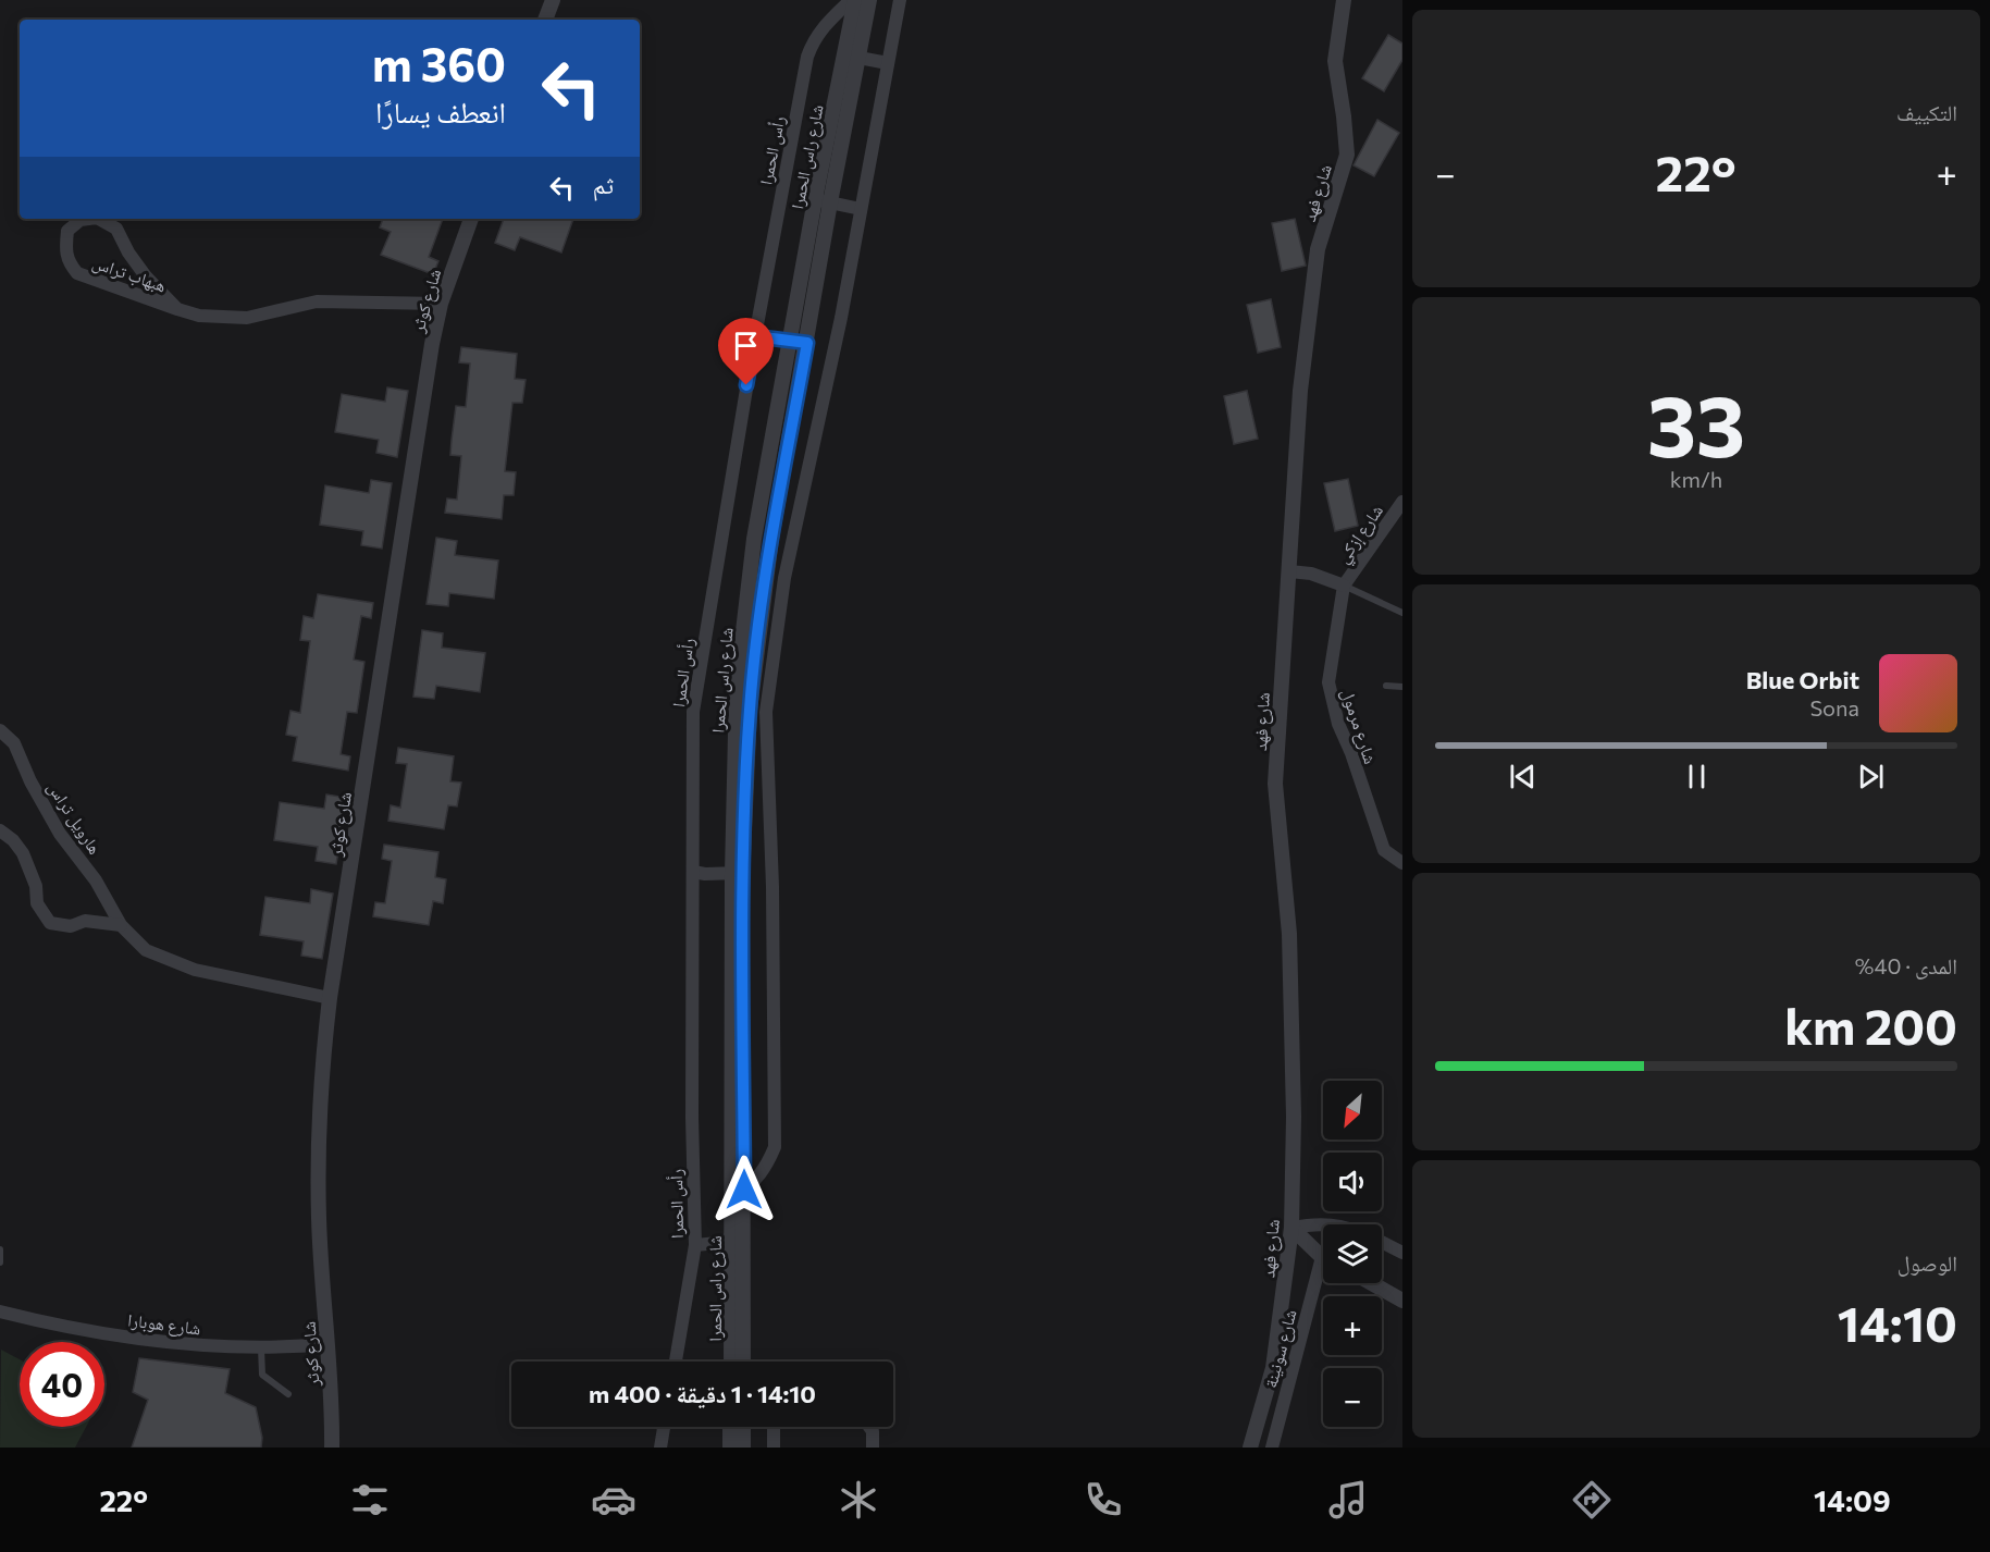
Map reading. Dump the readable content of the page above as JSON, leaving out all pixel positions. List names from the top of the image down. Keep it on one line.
{"streets":{"street":["رأس الحمرا","شارع راس الحمرا","شارع فهد","هبهاب تراس","شارع كوثر","شارع إزكي","شارع مرمول","هارويل تراس","شارع هوبارا","شارع سونينة"]},"crossings":[["رأس الحمرا","شارع راس الحمرا"],["هبهاب تراس","شارع كوثر"],["شارع كوثر","هارويل تراس"],["شارع كوثر","شارع هوبارا"],["شارع إزكي","شارع مرمول"]],"north":"bottom left","page":{"tile":["التكييف",["33","km/h"],["المدى · 40%","200 km"],["الوصول","14:10"]],"turn":["360 m","انعطف يسارًا"],"heat":["−","22°","+"],"then":"ثم","song":["Blue Orbit","Sona"],"map_buttons":["+","−"],"limit":"40","trip":"14:10 · 1 دقيقة · 400 m","tabs":["14:09","22°"]}}
